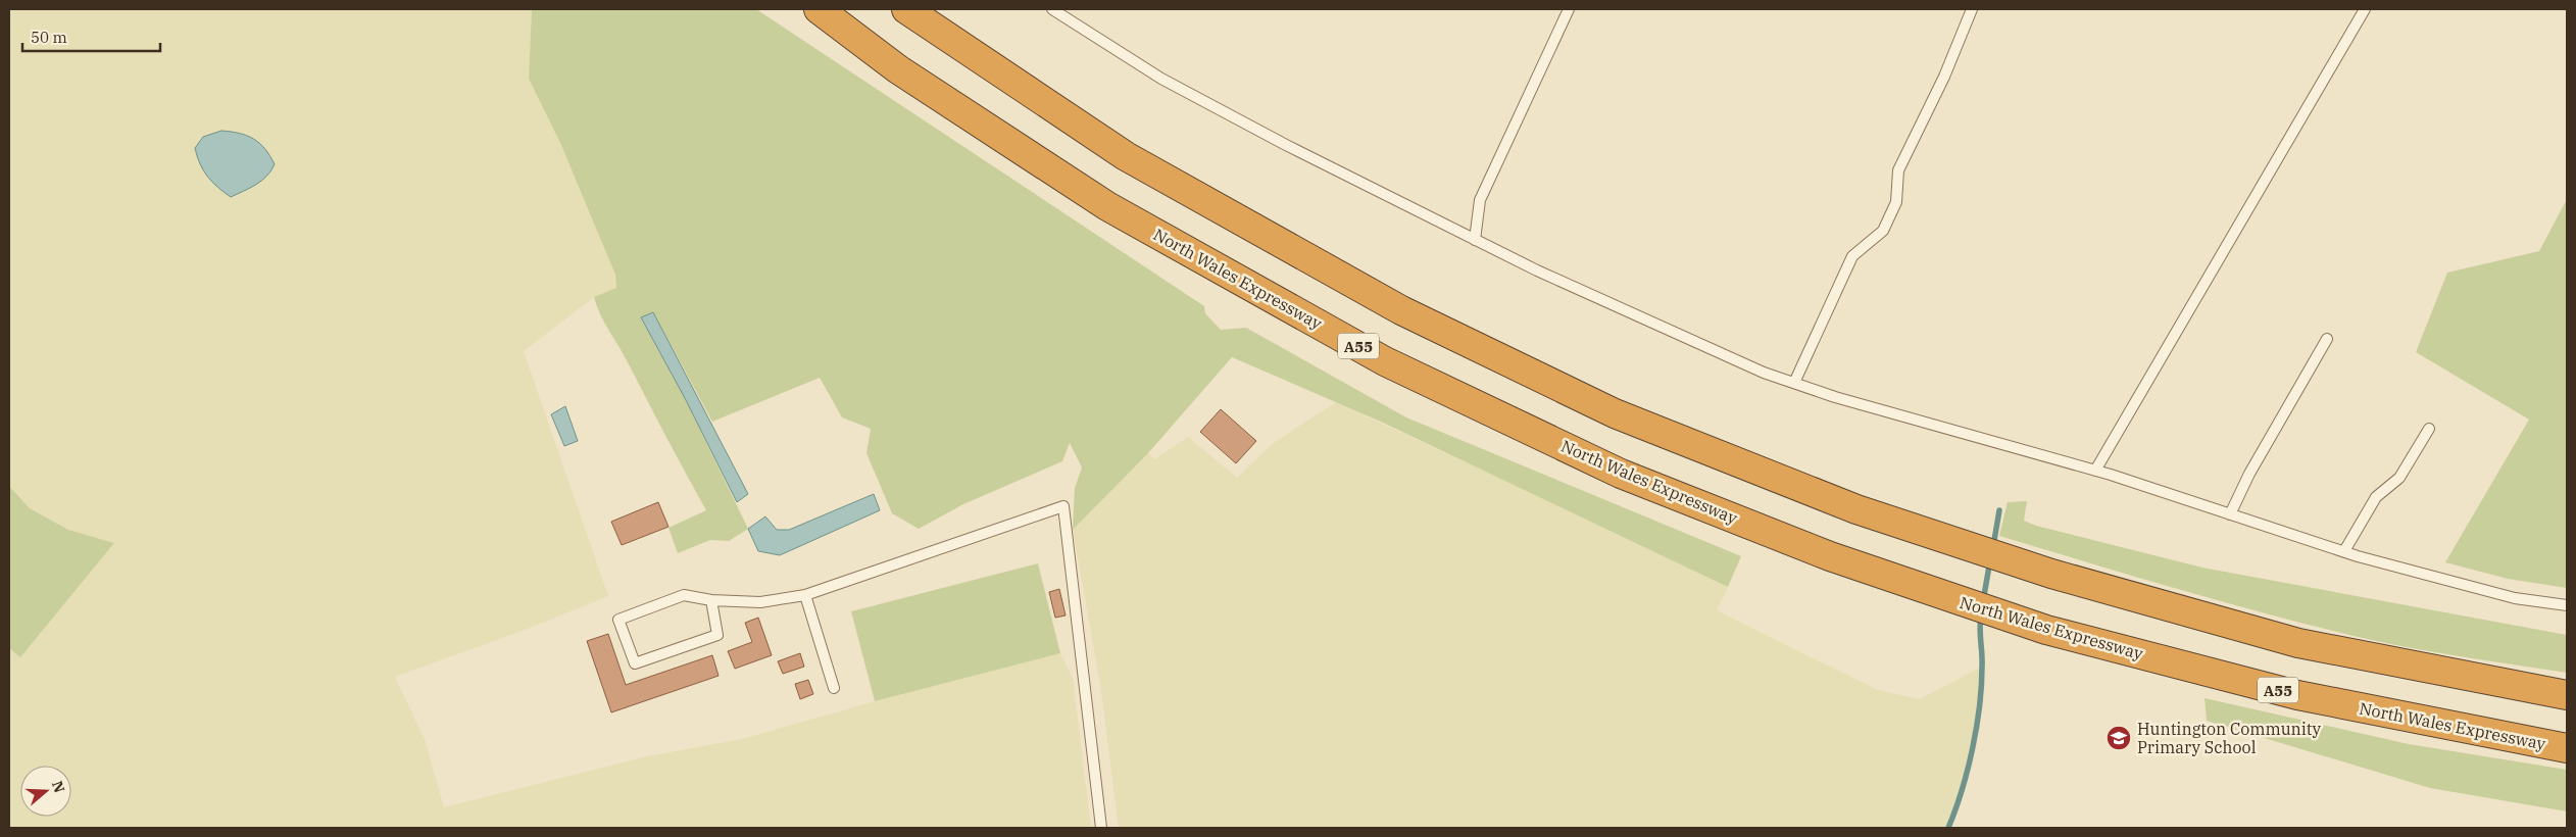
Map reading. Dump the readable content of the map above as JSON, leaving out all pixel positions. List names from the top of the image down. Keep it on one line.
{"streets":{"highway":["North Wales Expressway","A55"]},"places":{"school or university":["Huntington Community Primary School"]},"scale_bar":"50 m","north":"right"}
